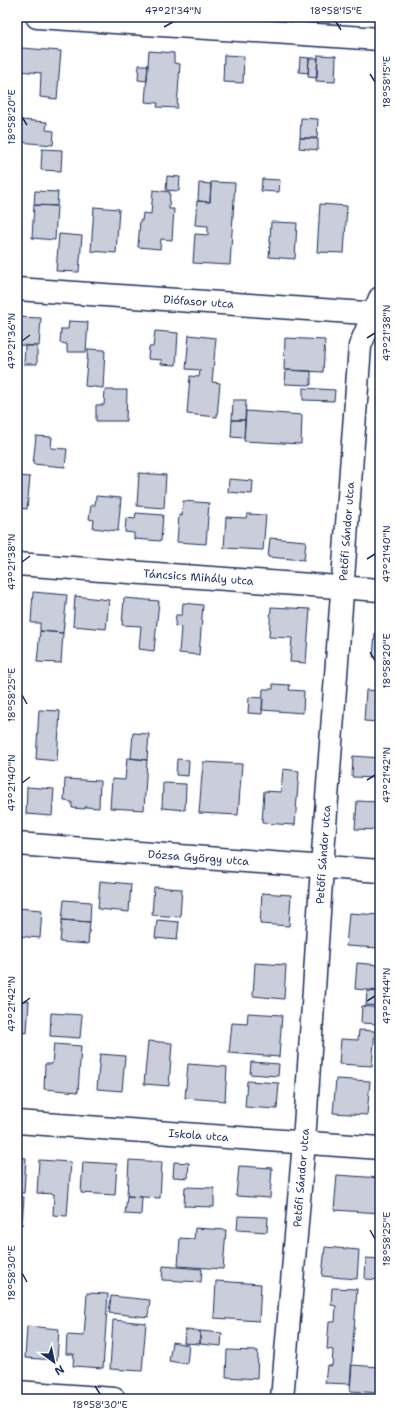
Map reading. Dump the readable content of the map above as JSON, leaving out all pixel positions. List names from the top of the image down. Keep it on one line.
{"streets":{"street":["Diófasor utca","Petőfi Sándor utca","Táncsics Mihály utca","Dózsa György utca","Iskola utca"]},"crossings":[["Diófasor utca","Petőfi Sándor utca"],["Petőfi Sándor utca","Táncsics Mihály utca"],["Petőfi Sándor utca","Dózsa György utca"],["Petőfi Sándor utca","Iskola utca"]],"north":"bottom right","coordinates":["47°21'34\"N","18°58'15\"E","18°58'20\"E","47°21'38\"N","47°21'36\"N","47°21'40\"N","18°58'25\"E","47°21'42\"N","47°21'44\"N","18°58'30\"E"]}
